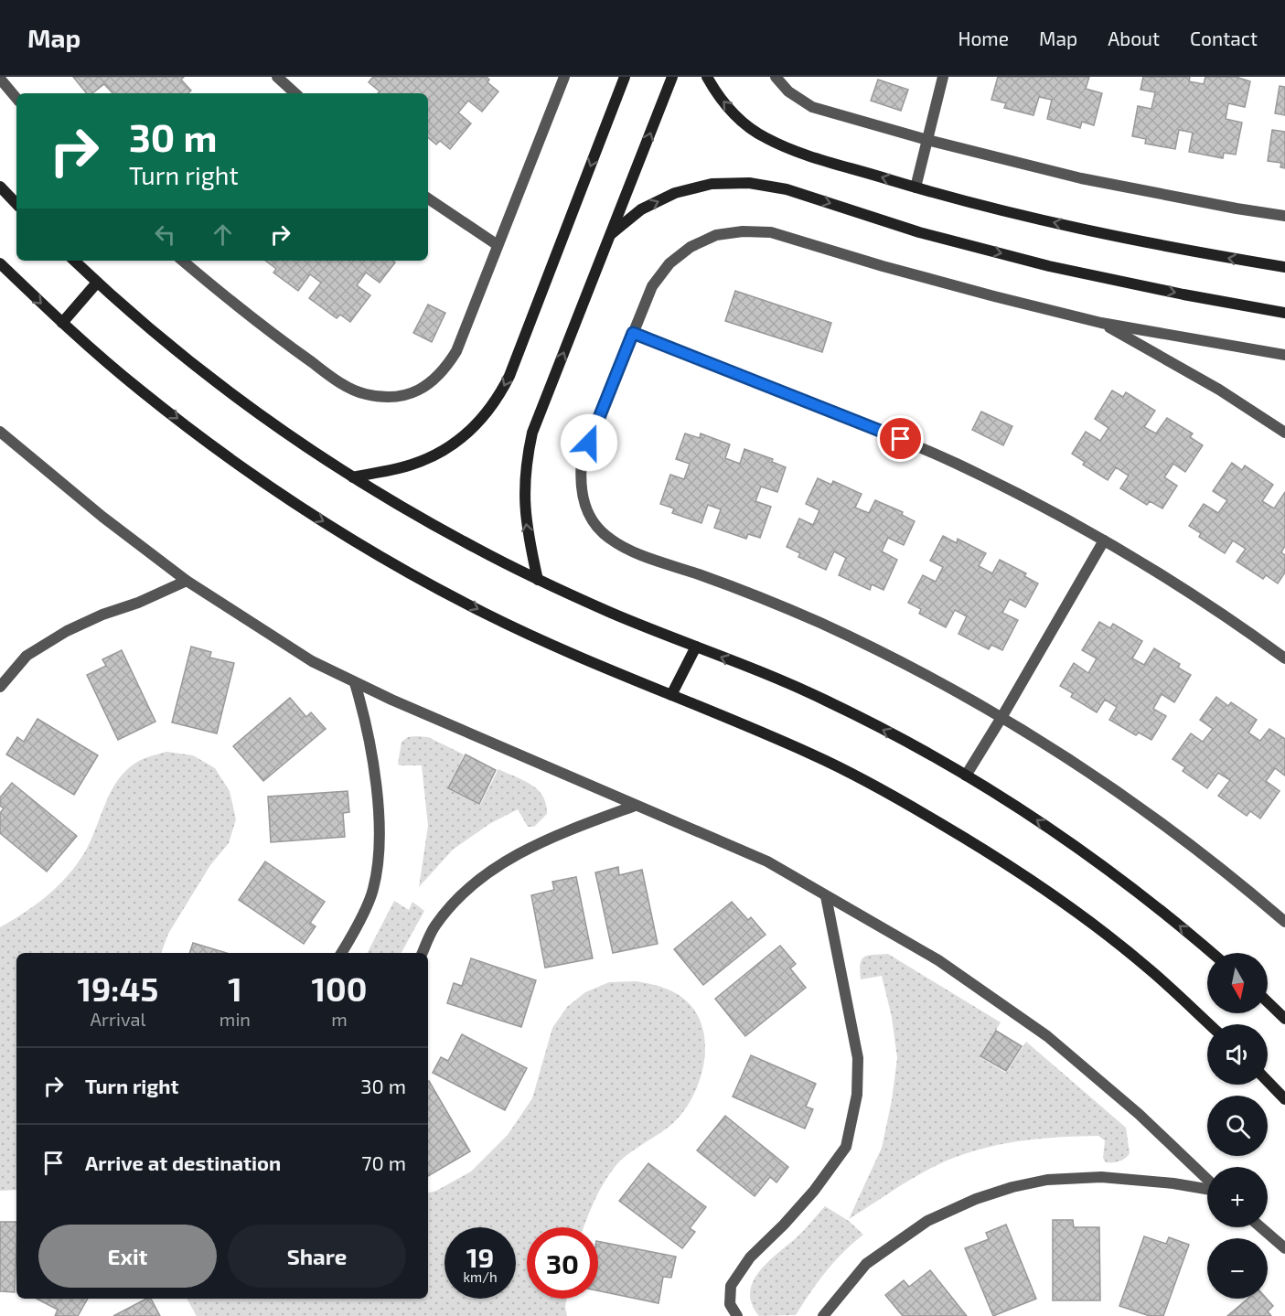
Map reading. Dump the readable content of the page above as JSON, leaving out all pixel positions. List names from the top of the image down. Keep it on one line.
{"north":"bottom","page":{"header":"Map","nav":["Home","Map","About","Contact"],"turn":["30 m","Turn right"],"map_buttons":["+","−"],"eta":["19:45","Arrival","1","min","100","m"],"list":[{"name":"Turn right","value":"30 m"},{"name":"Arrive at destination","value":"70 m"}],"buttons":["Exit","Share"],"speed":"19 km/h","limit":"30"}}
